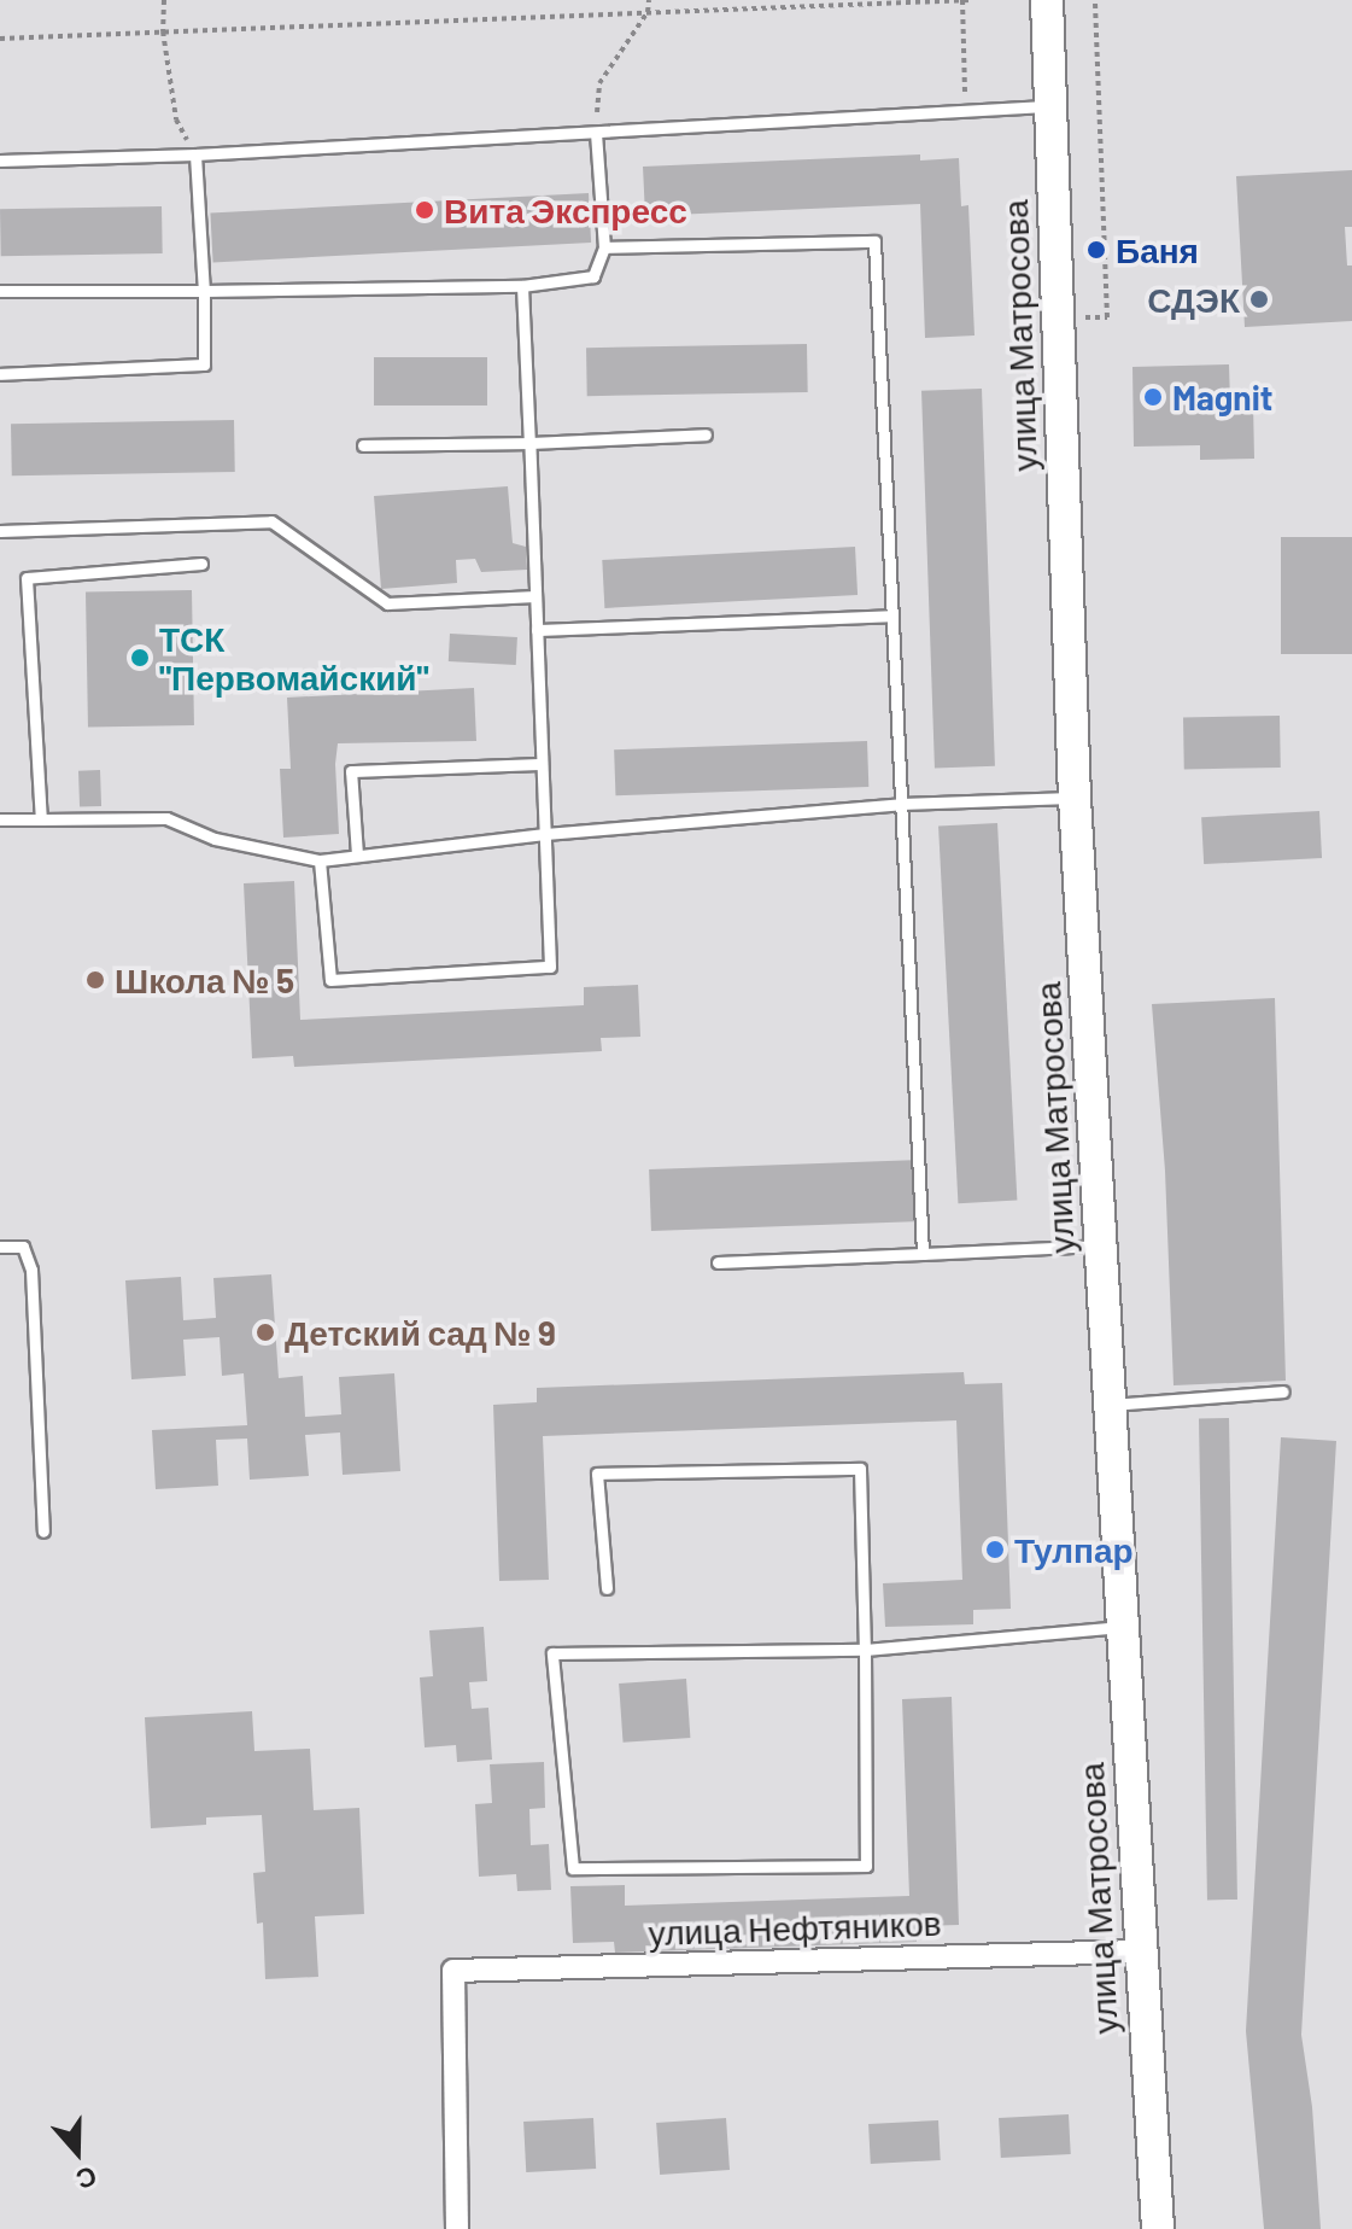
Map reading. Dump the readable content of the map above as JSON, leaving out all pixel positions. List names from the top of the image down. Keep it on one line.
{"streets":{"street":["улица Матросова","улица Нефтяников"]},"crossings":[["улица Матросова","улица Нефтяников"]],"places":["Вита Экспресс","Баня","СДЭК","Magnit","ТСК \"Первомайский\"","Школа № 5","Детский сад № 9","Тулпар"],"north":"bottom"}
